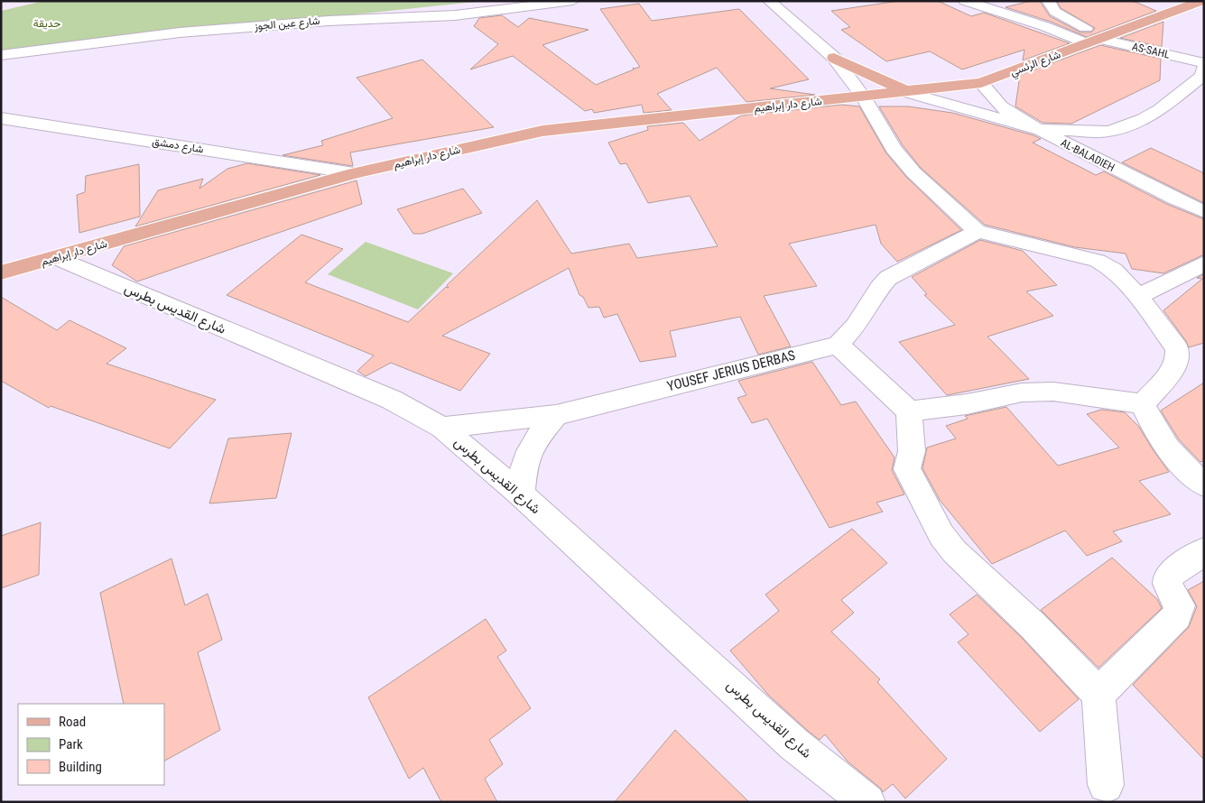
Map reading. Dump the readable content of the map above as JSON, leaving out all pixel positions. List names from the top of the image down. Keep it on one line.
{"streets":{"main road":["شارع الرئسي","شارع دار إبراهيم"],"street":["شارع عين الجوز","AS-SAHL","شارع دمشق","AL-BALADIEH","شارع القديس بطرس","YOUSEF JERIUS DERBAS"]},"crossings":[["AS-SAHL","شارع الرئسي"],["شارع الرئسي","شارع دار إبراهيم"],["شارع الرئسي","AL-BALADIEH"],["شارع دار إبراهيم","شارع دمشق"],["شارع دار إبراهيم","شارع القديس بطرس"],["شارع القديس بطرس","YOUSEF JERIUS DERBAS"]],"parks":["حديقة"],"legend":["Road","Park","Building"]}
